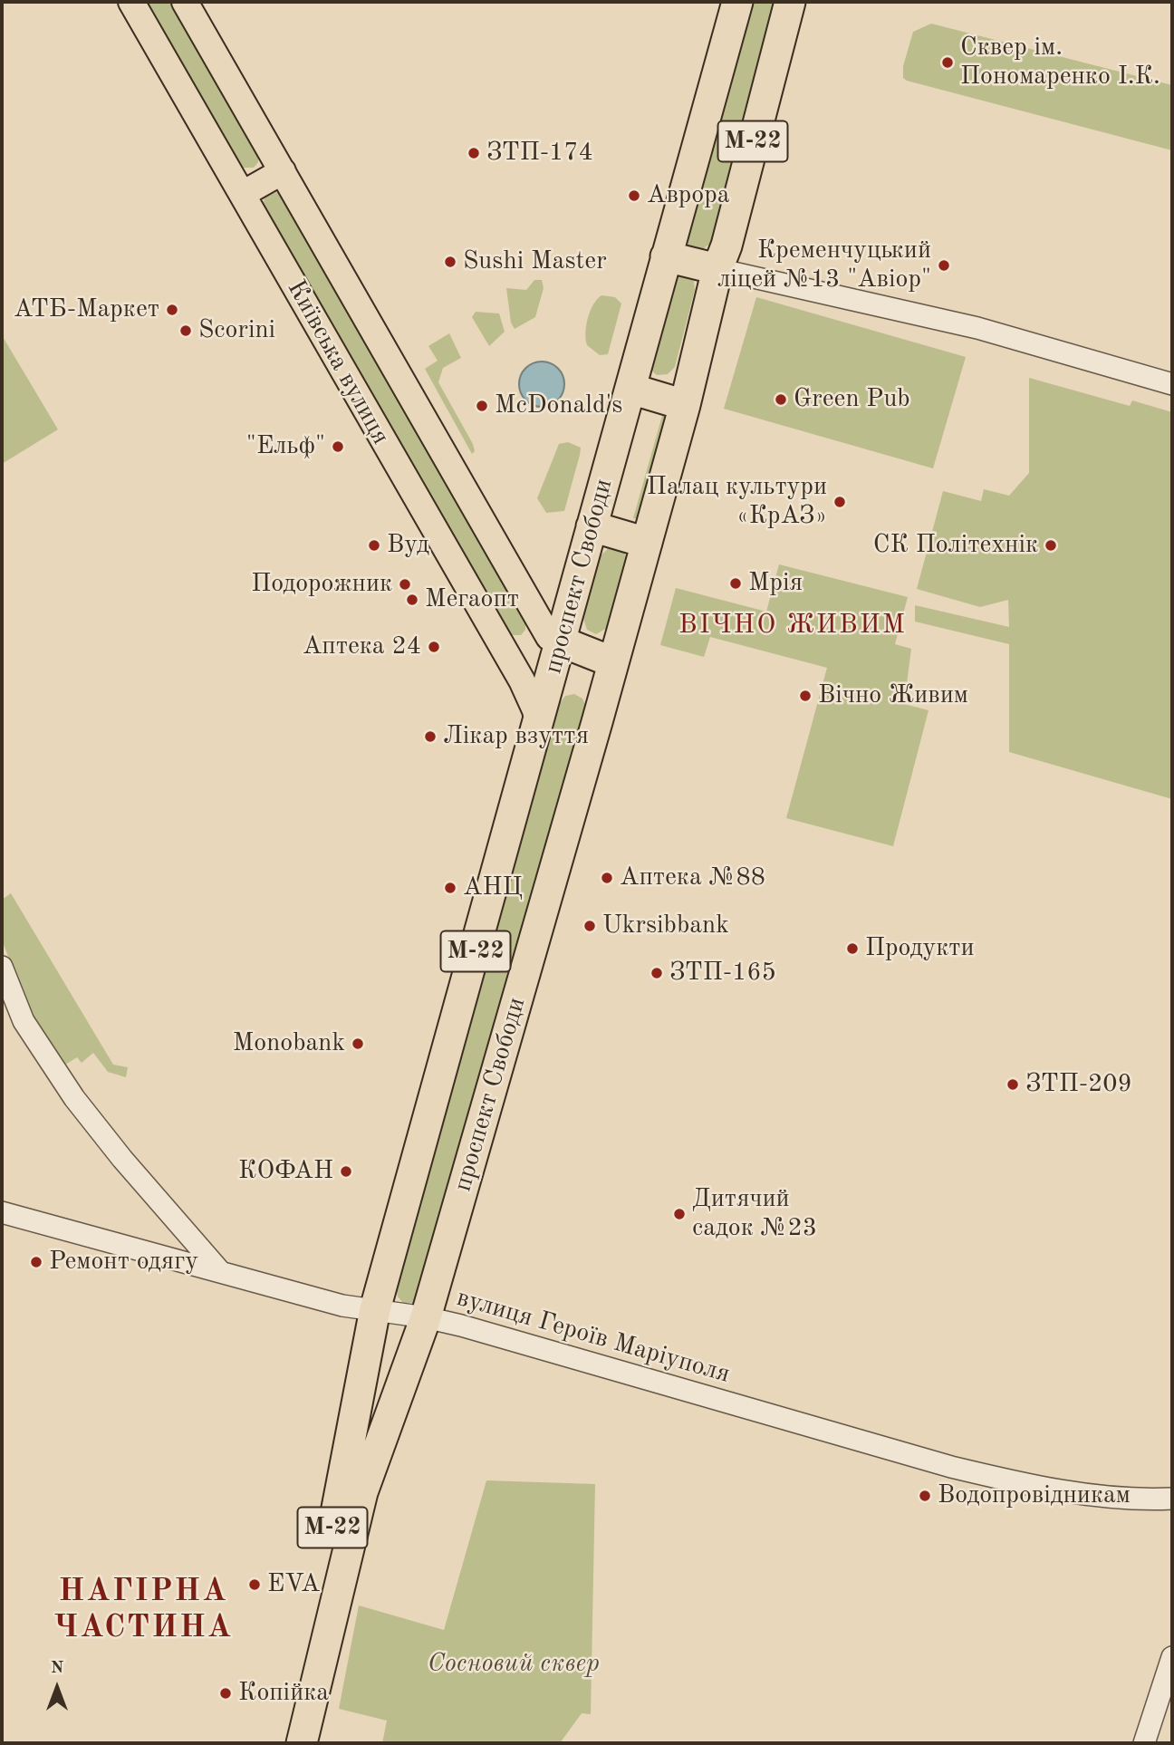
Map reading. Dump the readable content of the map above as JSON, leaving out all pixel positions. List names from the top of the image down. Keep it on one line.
{"streets":{"highway":["М-22","проспект Свободи"],"main road":["Київська вулиця"],"street":["вулиця Героїв Маріуполя"]},"crossings":[["Київська вулиця","проспект Свободи"],["проспект Свободи","вулиця Героїв Маріуполя"]],"districts":["ВІЧНО ЖИВИМ","НАГІРНА ЧАСТИНА"],"parks":["Сосновий сквер"],"places":["Сквер ім. Пономаренко І.К.","ЗТП-174","Аврора","Sushi Master","Кременчуцький ліцей №13 \"Авіор\"","АТБ-Маркет","Scorini","Green Pub","McDonald's","\"Ельф\"","Палац культури «КрАЗ»","Вуд","СК Політехнік","Мрія","Подорожник","Мегаопт","Аптека 24","Вічно Живим","Лікар взуття","Аптека №88","АНЦ","Ukrsibbank","Продукти","ЗТП-165","Monobank","ЗТП-209","КОФАН","Дитячий садок №23","Ремонт одягу","Водопровідникам","EVA","Копійка"],"north":"top"}
